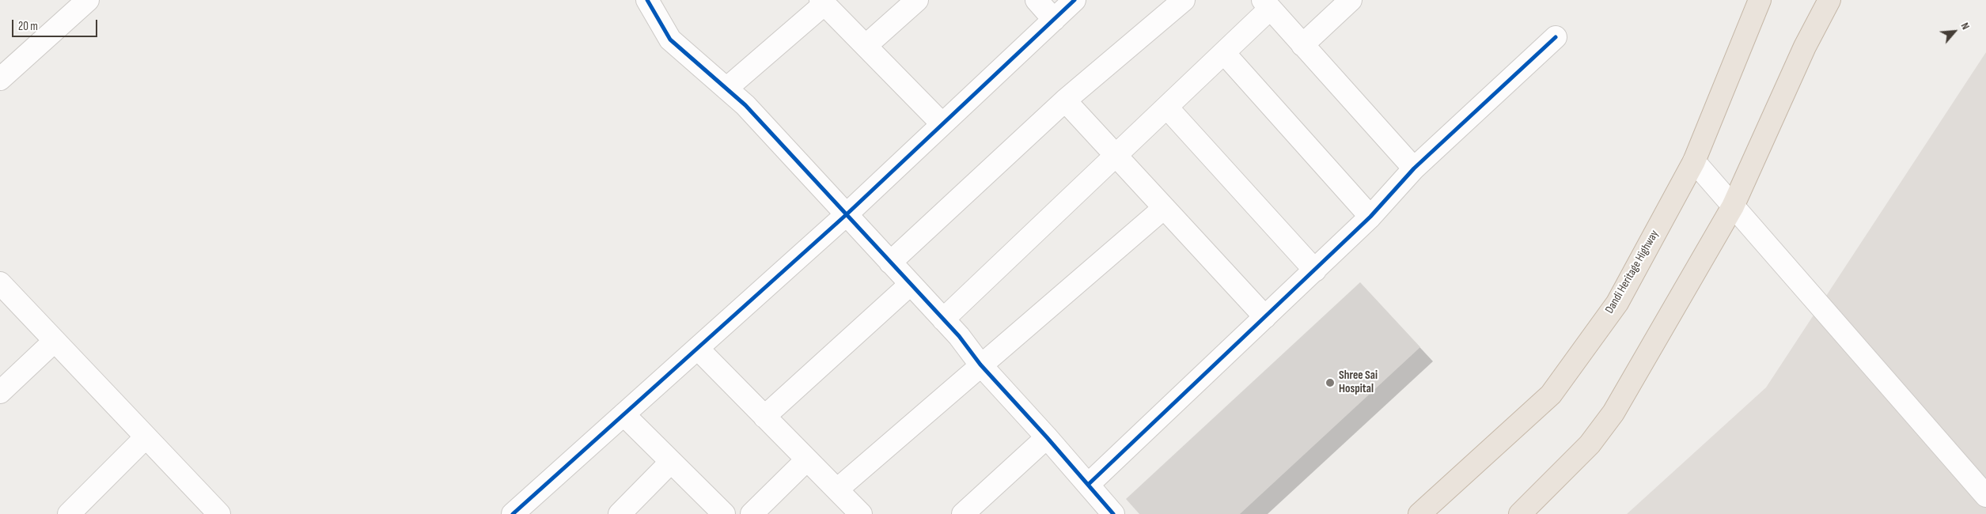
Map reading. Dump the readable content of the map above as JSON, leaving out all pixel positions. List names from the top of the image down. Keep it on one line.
{"streets":{"highway":["Dandi Heritage Highway"]},"places":["Shree Sai Hospital"],"scale_bar":"20 m","north":"top right"}
